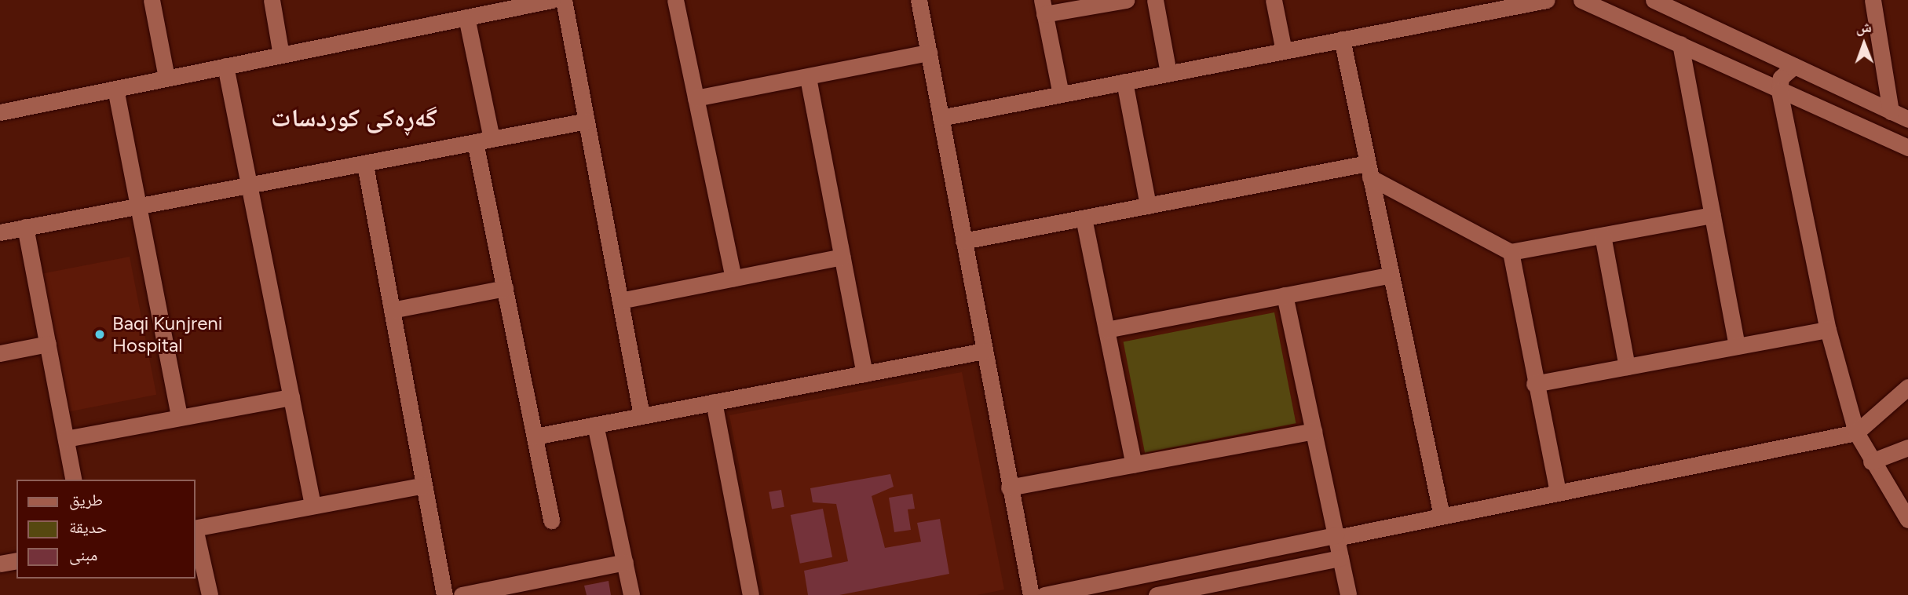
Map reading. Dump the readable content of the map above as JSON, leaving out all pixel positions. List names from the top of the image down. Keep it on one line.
{"districts":["گەڕەکی کوردسات"],"places":["Baqi Kunjreni Hospital"],"legend":["طريق","حديقة","مبنى"],"north":"top"}
